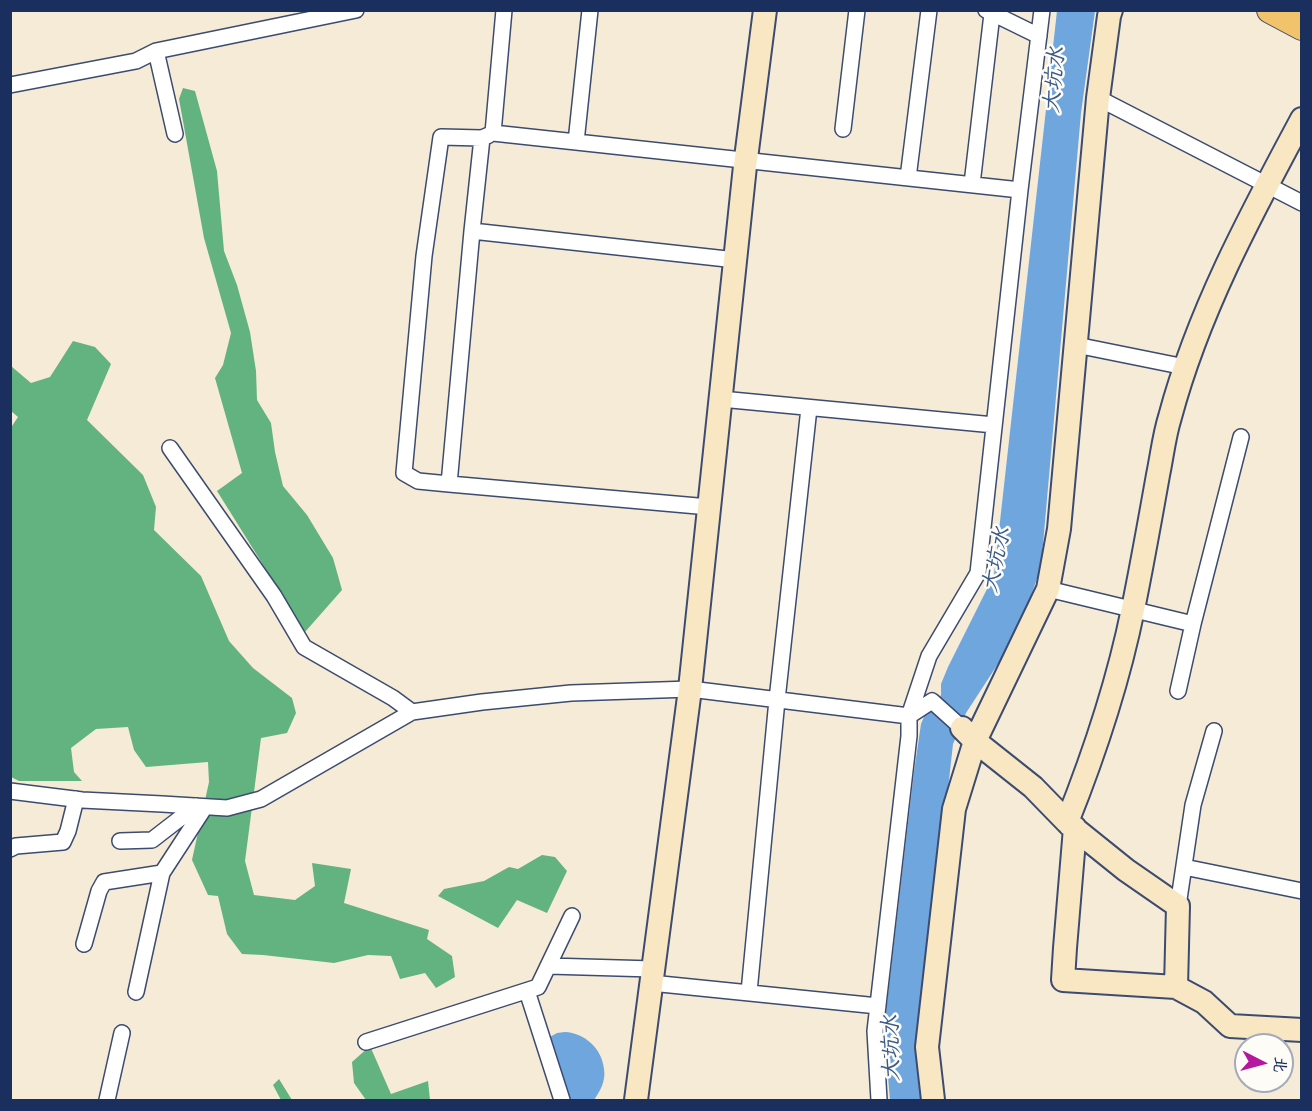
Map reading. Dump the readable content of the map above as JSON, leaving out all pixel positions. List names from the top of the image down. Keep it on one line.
{"water":["大坑水"],"north":"right"}
